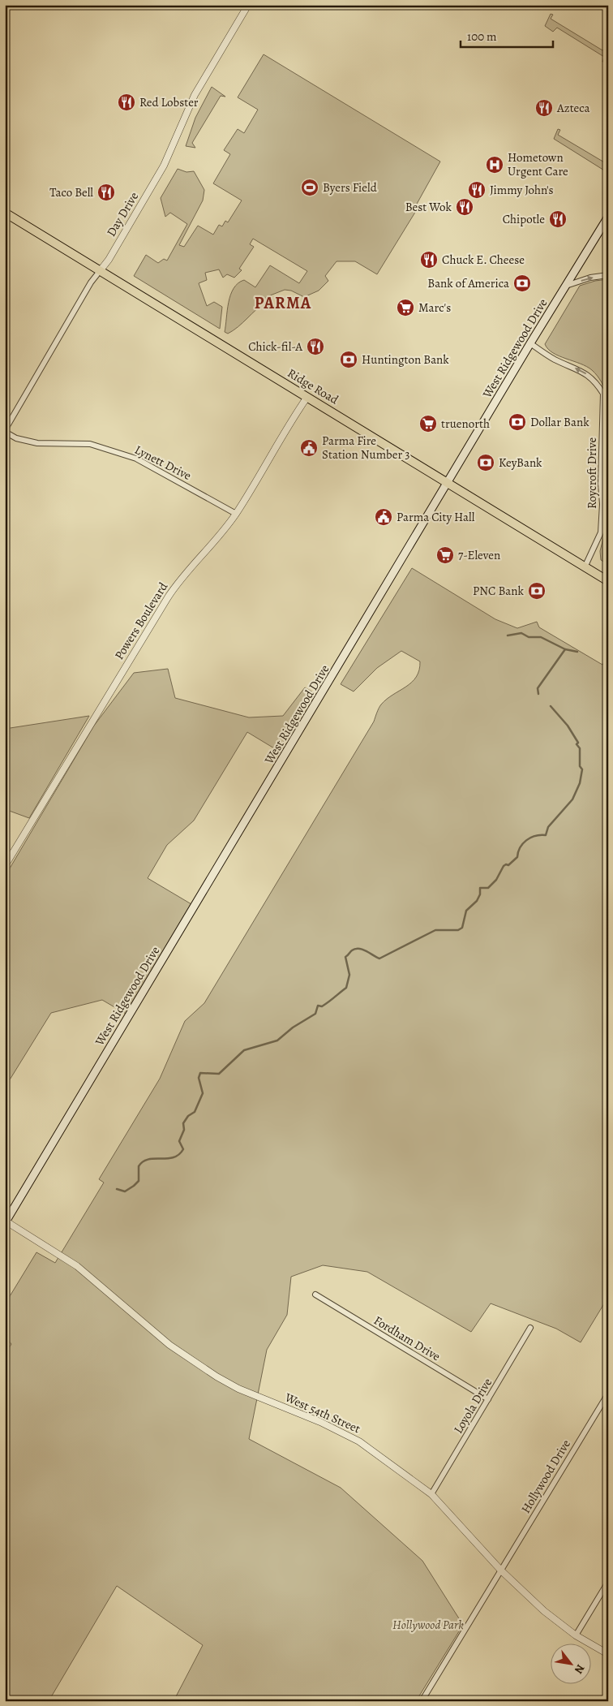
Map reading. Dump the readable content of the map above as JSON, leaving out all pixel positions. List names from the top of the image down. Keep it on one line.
{"streets":{"main road":["West Ridgewood Drive","Ridge Road"],"street":["Day Drive","Lynett Drive","Roycroft Drive","Powers Boulevard","Fordham Drive","Loyola Drive","West 54th Street","Hollywood Drive"]},"crossings":[["Day Drive","Ridge Road"],["Day Drive","Lynett Drive"],["West Ridgewood Drive","Ridge Road"],["West Ridgewood Drive","Roycroft Drive"],["West Ridgewood Drive","West 54th Street"],["Ridge Road","Roycroft Drive"],["Ridge Road","Powers Boulevard"],["Lynett Drive","Powers Boulevard"],["Fordham Drive","Loyola Drive"],["Loyola Drive","West 54th Street"],["West 54th Street","Hollywood Drive"]],"one_way":["Roycroft Drive"],"districts":["PARMA"],"parks":["Hollywood Park"],"places":{"restaurant":["Red Lobster","Azteca","Jimmy John's","Taco Bell","Best Wok","Chipotle","Chuck E. Cheese","Chick-fil-A"],"hospital":["Hometown Urgent Care"],"sports":["Byers Field"],"bank":["Bank of America","Huntington Bank","Dollar Bank","KeyBank","PNC Bank"],"supermarket":["Marc's","truenorth","7-Eleven"],"public building":["Parma Fire Station Number 3","Parma City Hall"]},"scale_bar":"100 m","north":"bottom right"}
